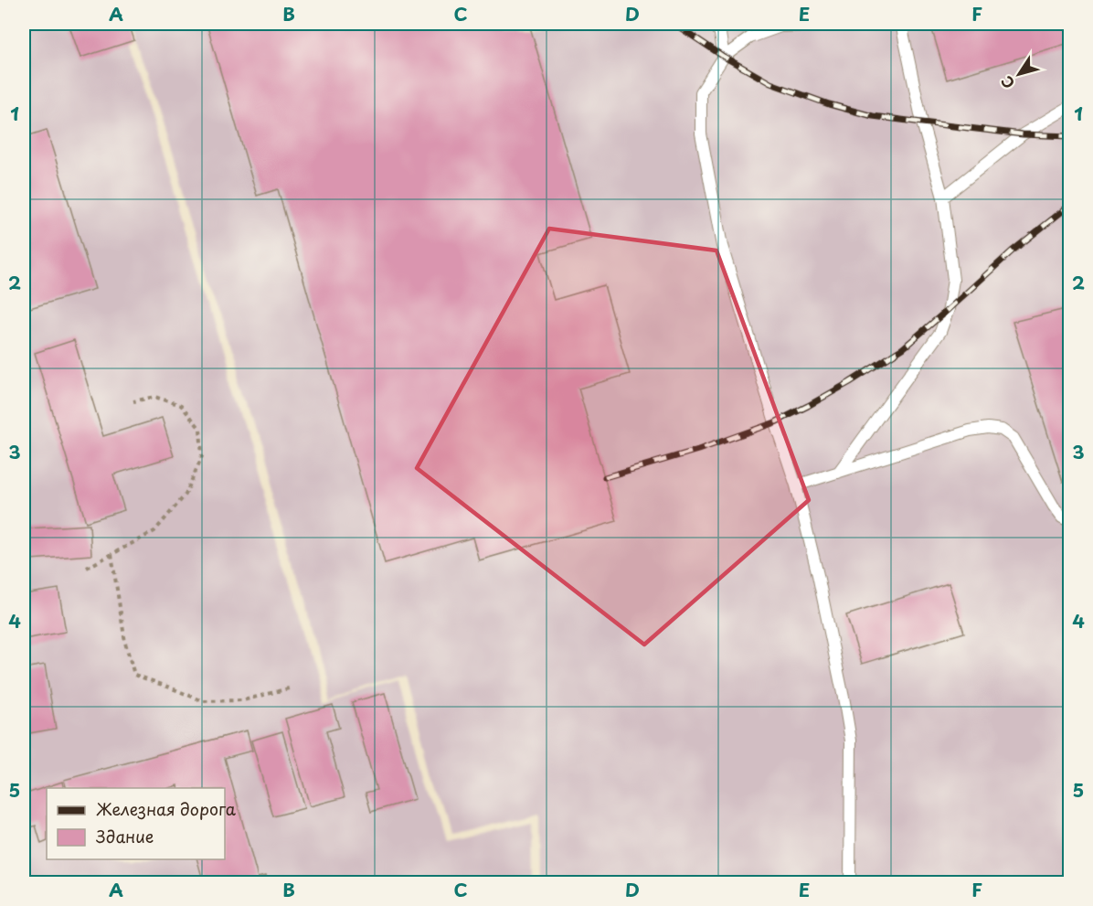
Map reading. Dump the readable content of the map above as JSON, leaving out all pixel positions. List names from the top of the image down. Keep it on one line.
{"legend":["Железная дорога","Здание"],"north":"bottom left","grid":{"columns":["A","B","C","D","E","F"],"rows":["1","2","3","4","5"]}}
